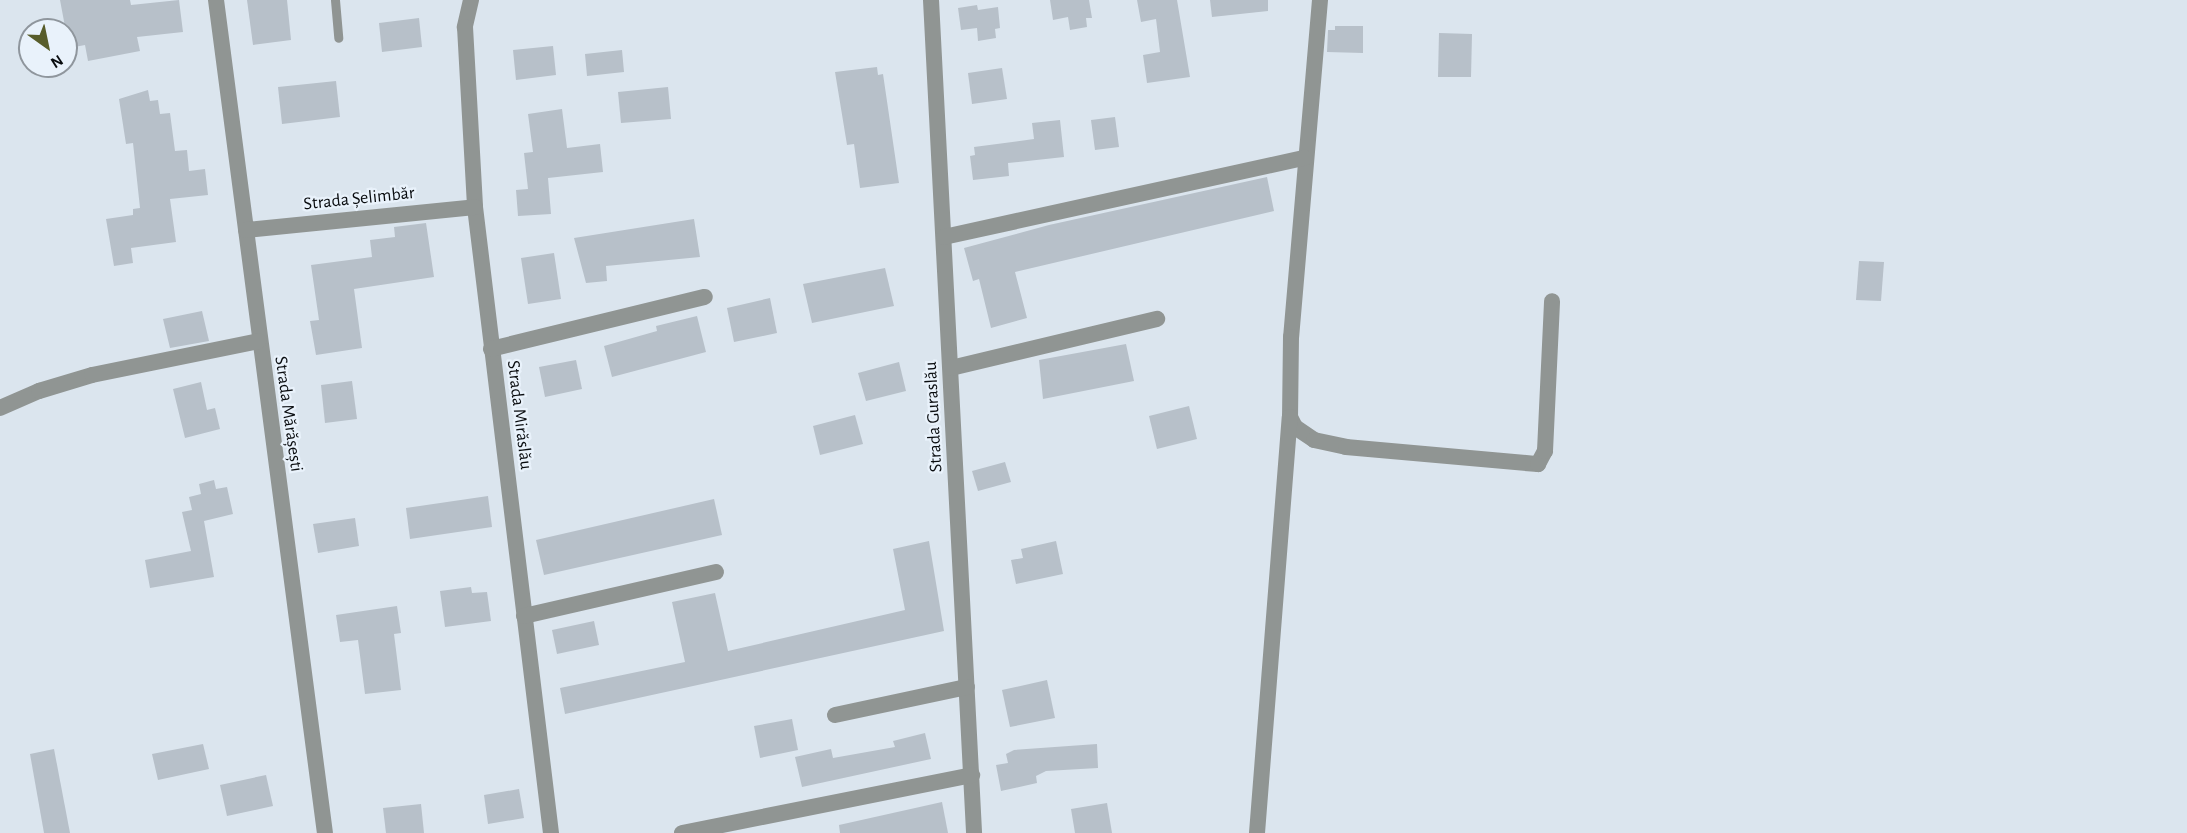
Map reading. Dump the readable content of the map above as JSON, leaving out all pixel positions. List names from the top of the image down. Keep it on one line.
{"streets":{"street":["Strada Șelimbăr","Strada Mărășești","Strada Mirăslău","Strada Guraslău"]},"crossings":[["Strada Șelimbăr","Strada Mărășești"],["Strada Șelimbăr","Strada Mirăslău"]],"north":"bottom right"}
